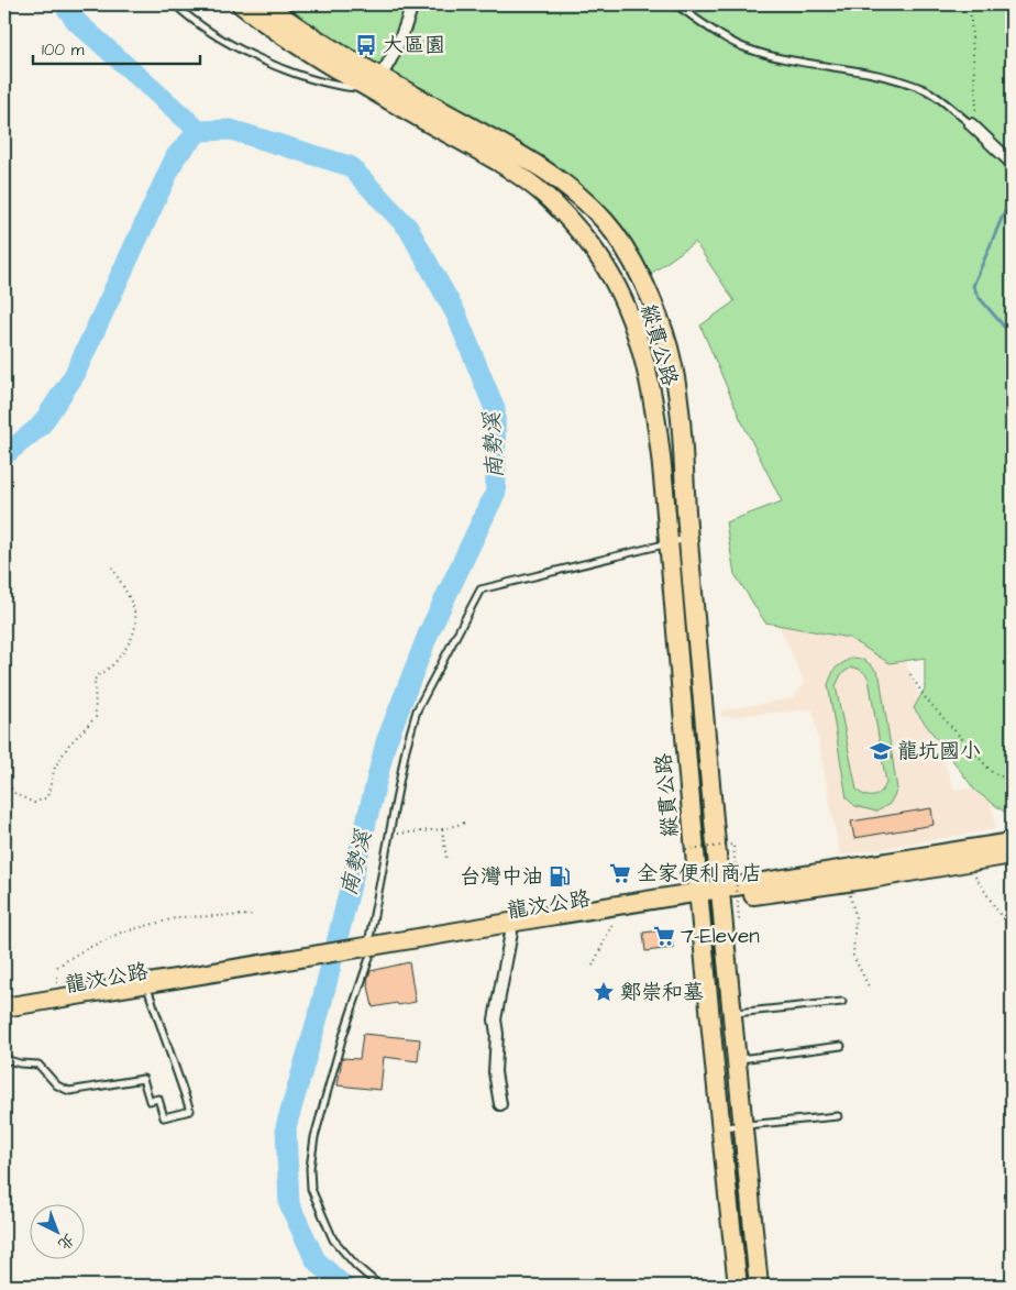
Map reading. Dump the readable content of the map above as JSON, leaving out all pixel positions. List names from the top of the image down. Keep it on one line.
{"streets":{"main road":["縱貫公路","龍汶公路"]},"crossings":[["縱貫公路","龍汶公路"]],"water":["南勢溪"],"places":{"bus stop":["大區園"],"school or university":["龍坑國小"],"supermarket":["全家便利商店","7-Eleven"],"fuel station":["台灣中油"],"place":["鄭崇和墓"]},"scale_bar":"100 m","north":"bottom right"}
